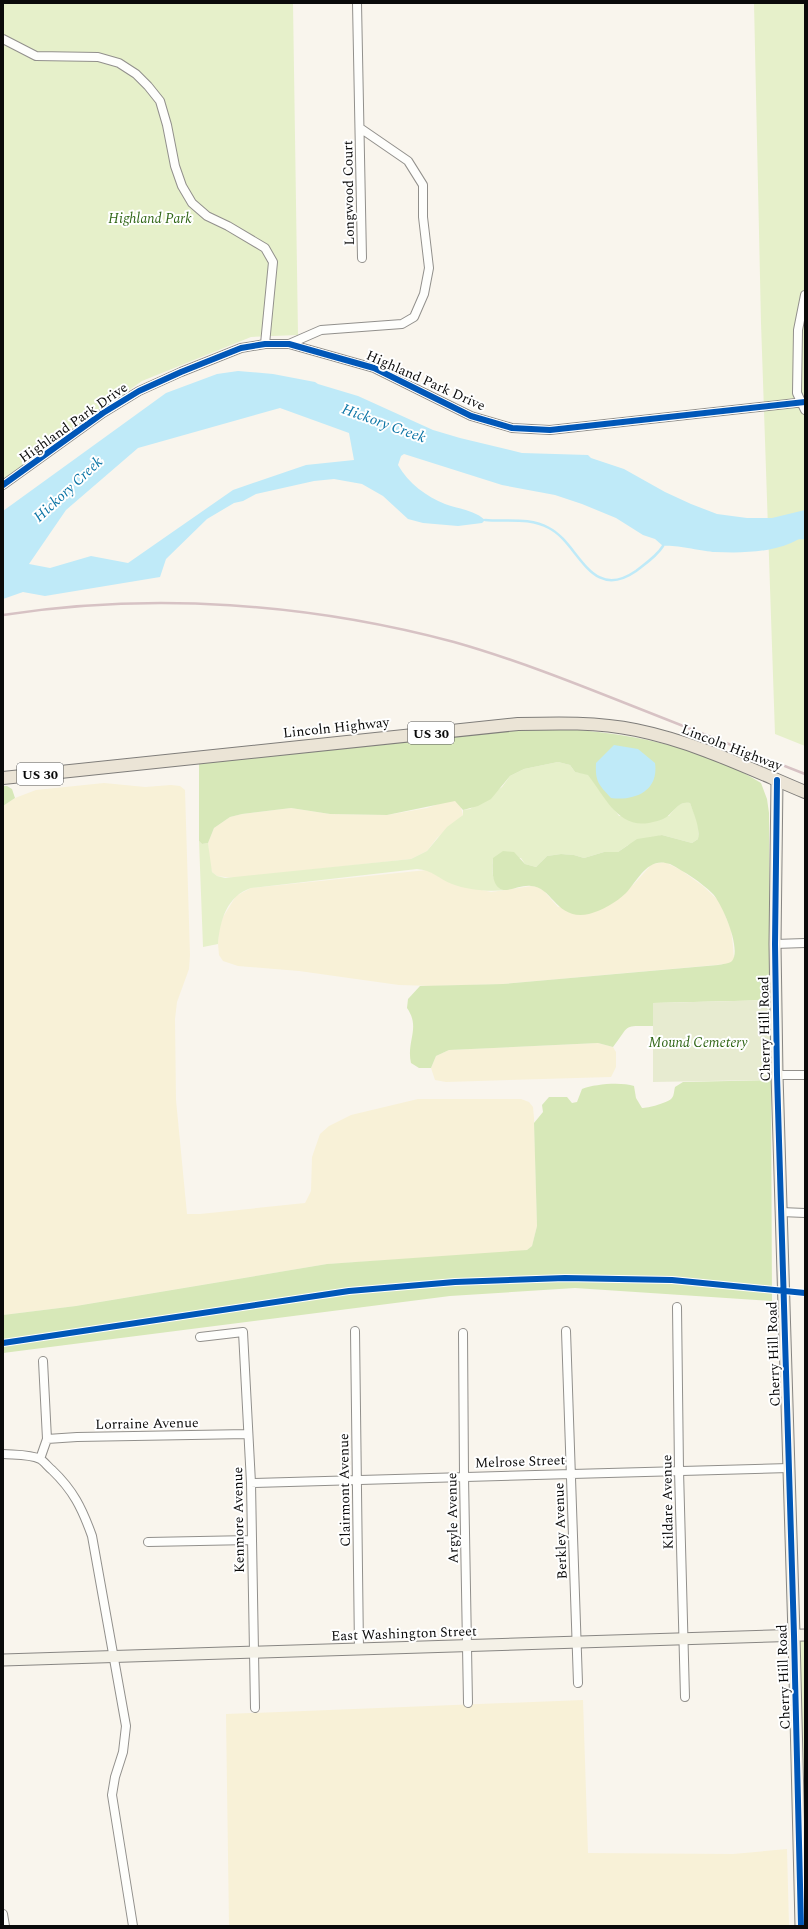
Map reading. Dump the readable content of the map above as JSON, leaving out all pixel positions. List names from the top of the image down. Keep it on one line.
{"streets":{"main road":["Lincoln Highway","US 30"],"street":["Longwood Court","Highland Park Drive","Cherry Hill Road","Lorraine Avenue","Melrose Street","Clairmont Avenue","Kildare Avenue","Argyle Avenue","Kenmore Avenue","Berkley Avenue","East Washington Street"]},"crossings":[["Lincoln Highway","Cherry Hill Road"],["Cherry Hill Road","Melrose Street"],["Cherry Hill Road","East Washington Street"],["Lorraine Avenue","Kenmore Avenue"],["Melrose Street","Clairmont Avenue"],["Melrose Street","Kildare Avenue"],["Melrose Street","Argyle Avenue"],["Melrose Street","Kenmore Avenue"],["Melrose Street","Berkley Avenue"],["Clairmont Avenue","East Washington Street"],["Kildare Avenue","East Washington Street"],["Argyle Avenue","East Washington Street"],["Kenmore Avenue","East Washington Street"],["Berkley Avenue","East Washington Street"]],"water":["Hickory Creek"],"parks":["Highland Park","Mound Cemetery"]}
